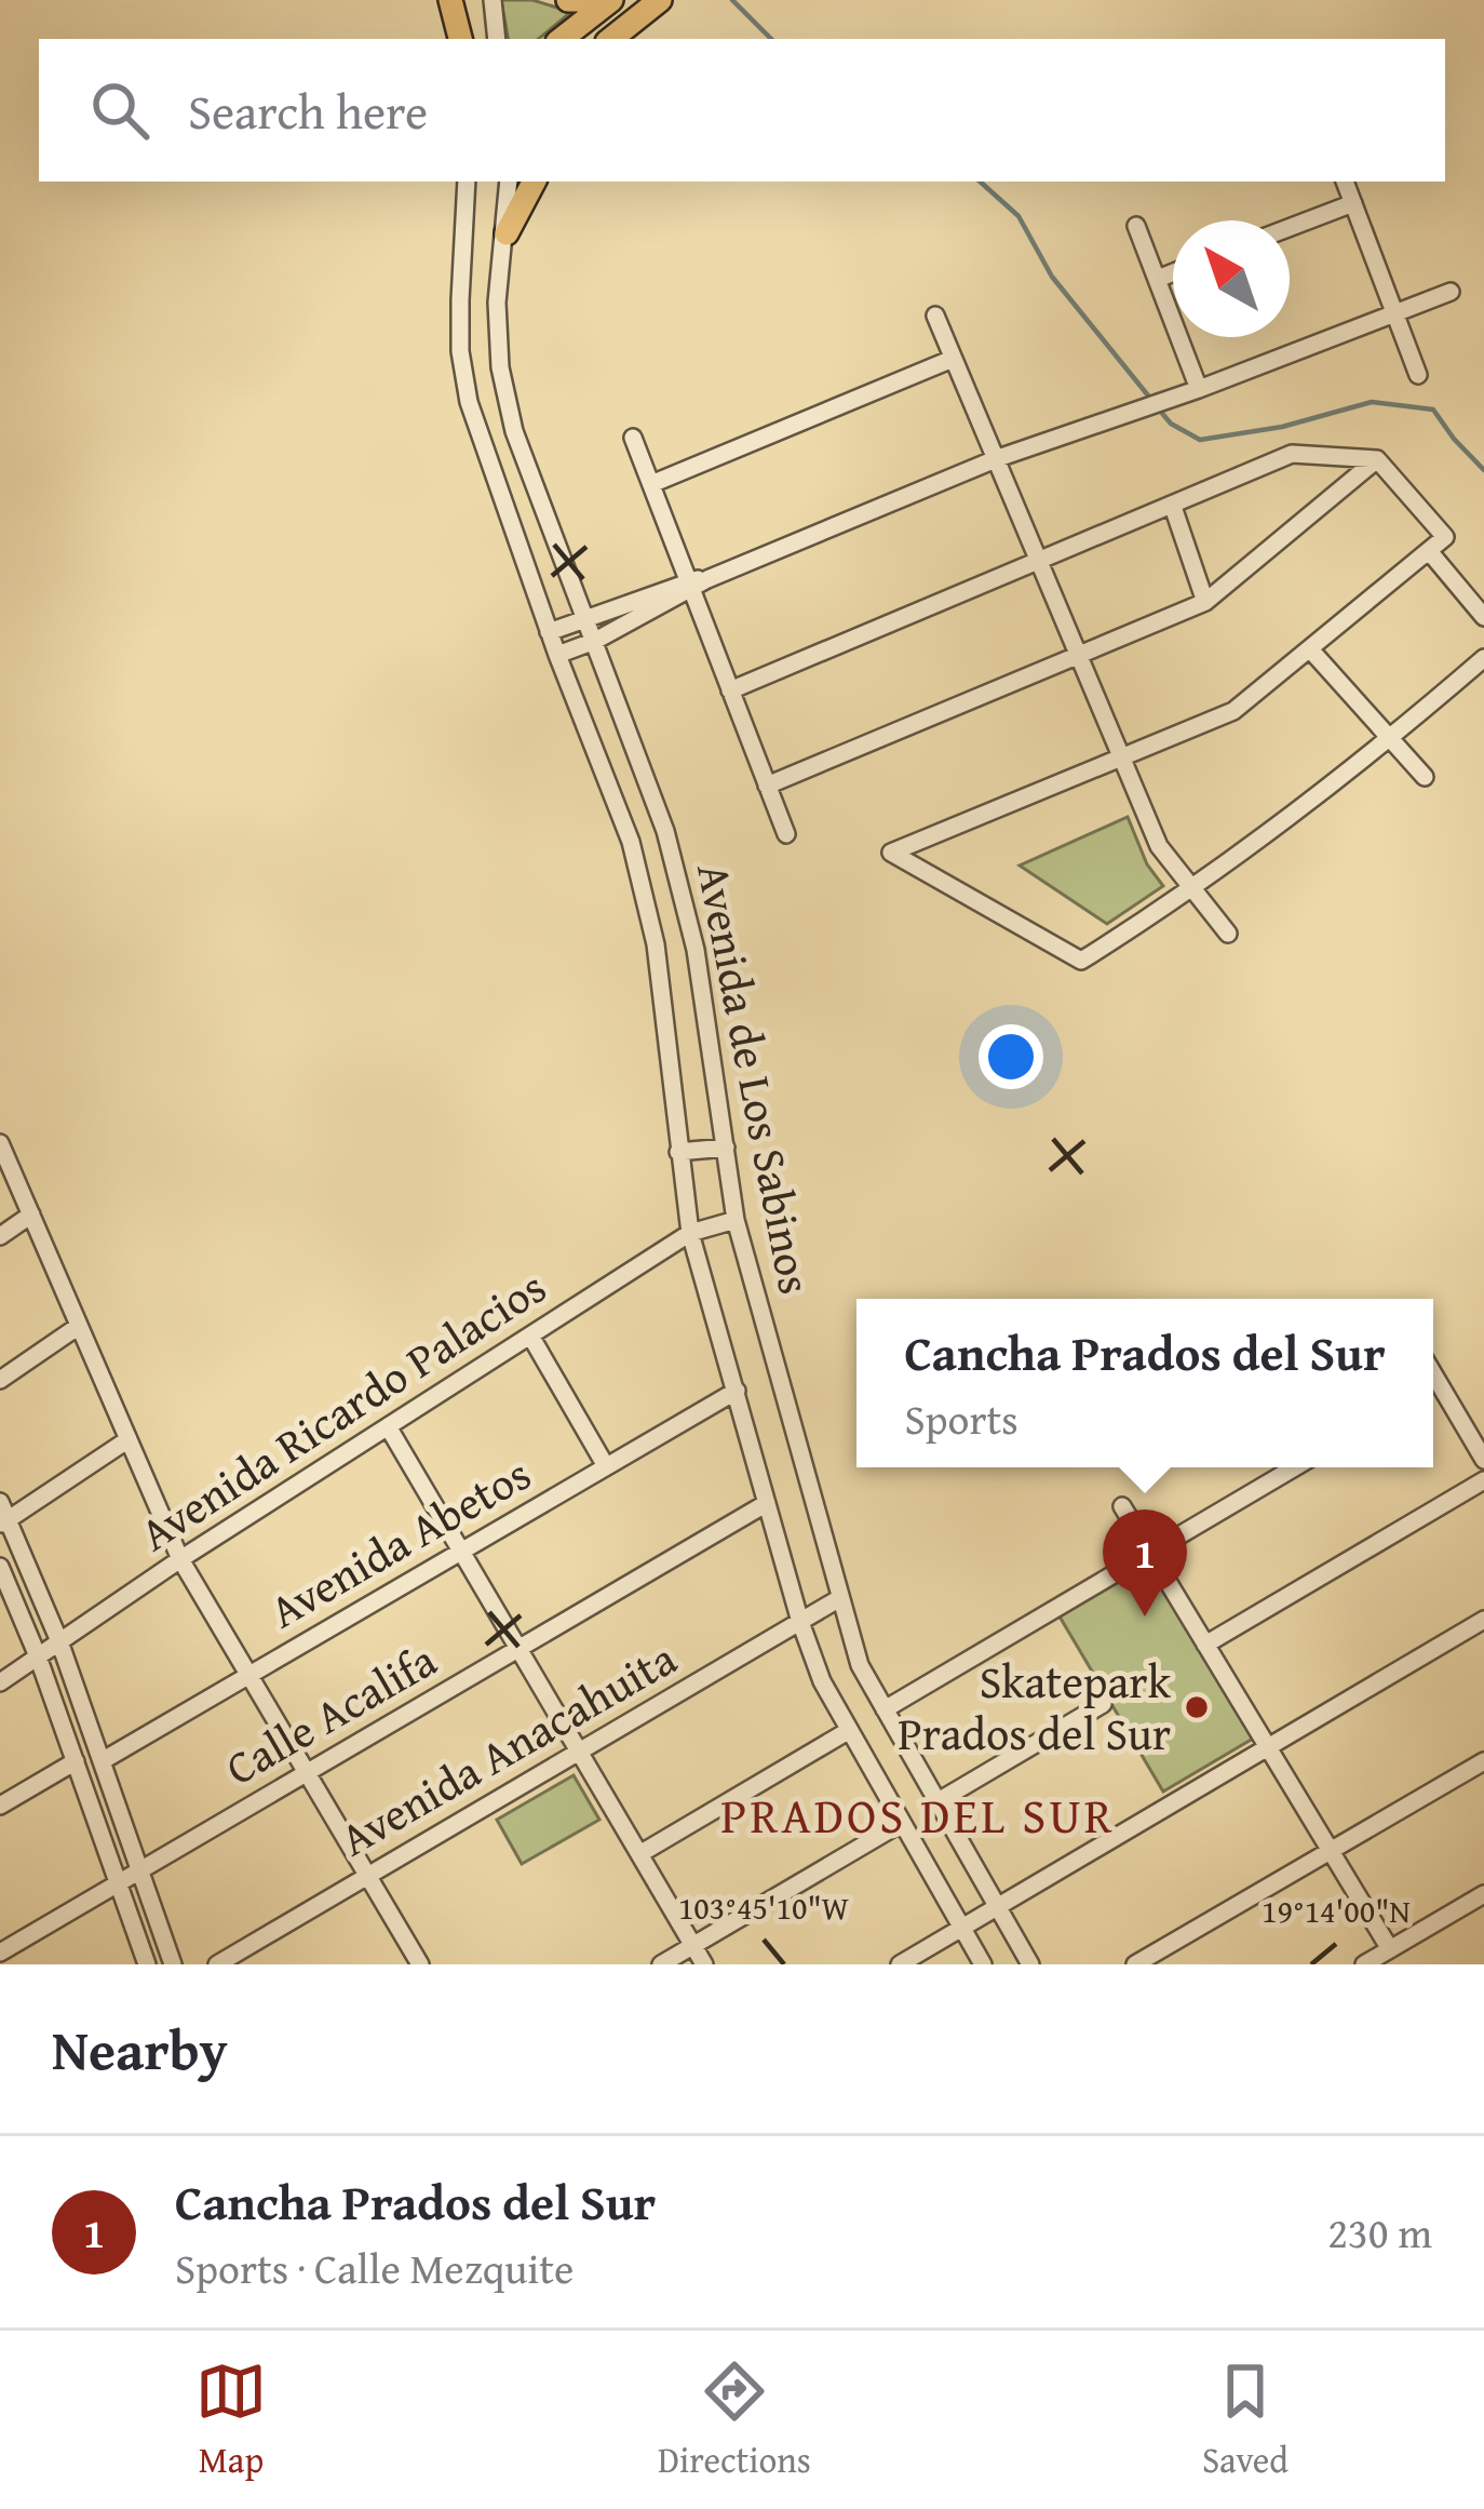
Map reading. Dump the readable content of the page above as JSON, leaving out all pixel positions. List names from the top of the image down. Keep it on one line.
{"streets":{"street":["Avenida de Los Sabinos","Avenida Ricardo Palacios","Avenida Abetos","Calle Acalifa","Avenida Anacahuita"]},"crossings":[["Avenida de Los Sabinos","Avenida Ricardo Palacios"],["Avenida de Los Sabinos","Avenida Abetos"],["Avenida de Los Sabinos","Calle Acalifa"],["Avenida de Los Sabinos","Avenida Anacahuita"]],"districts":["PRADOS DEL SUR"],"places":["Skatepark Prados del Sur"],"north":"top left","page":{"search":"Search here","popup":["Cancha Prados del Sur","Sports"],"pins":"1","heading":"Nearby","list":[{"mark":"1","name":"Cancha Prados del Sur","note":"Sports · Calle Mezquite","value":"230 m"}],"nav":["Map","Directions","Saved"]},"coordinates":["103°45'10\"W","19°14'00\"N"]}
